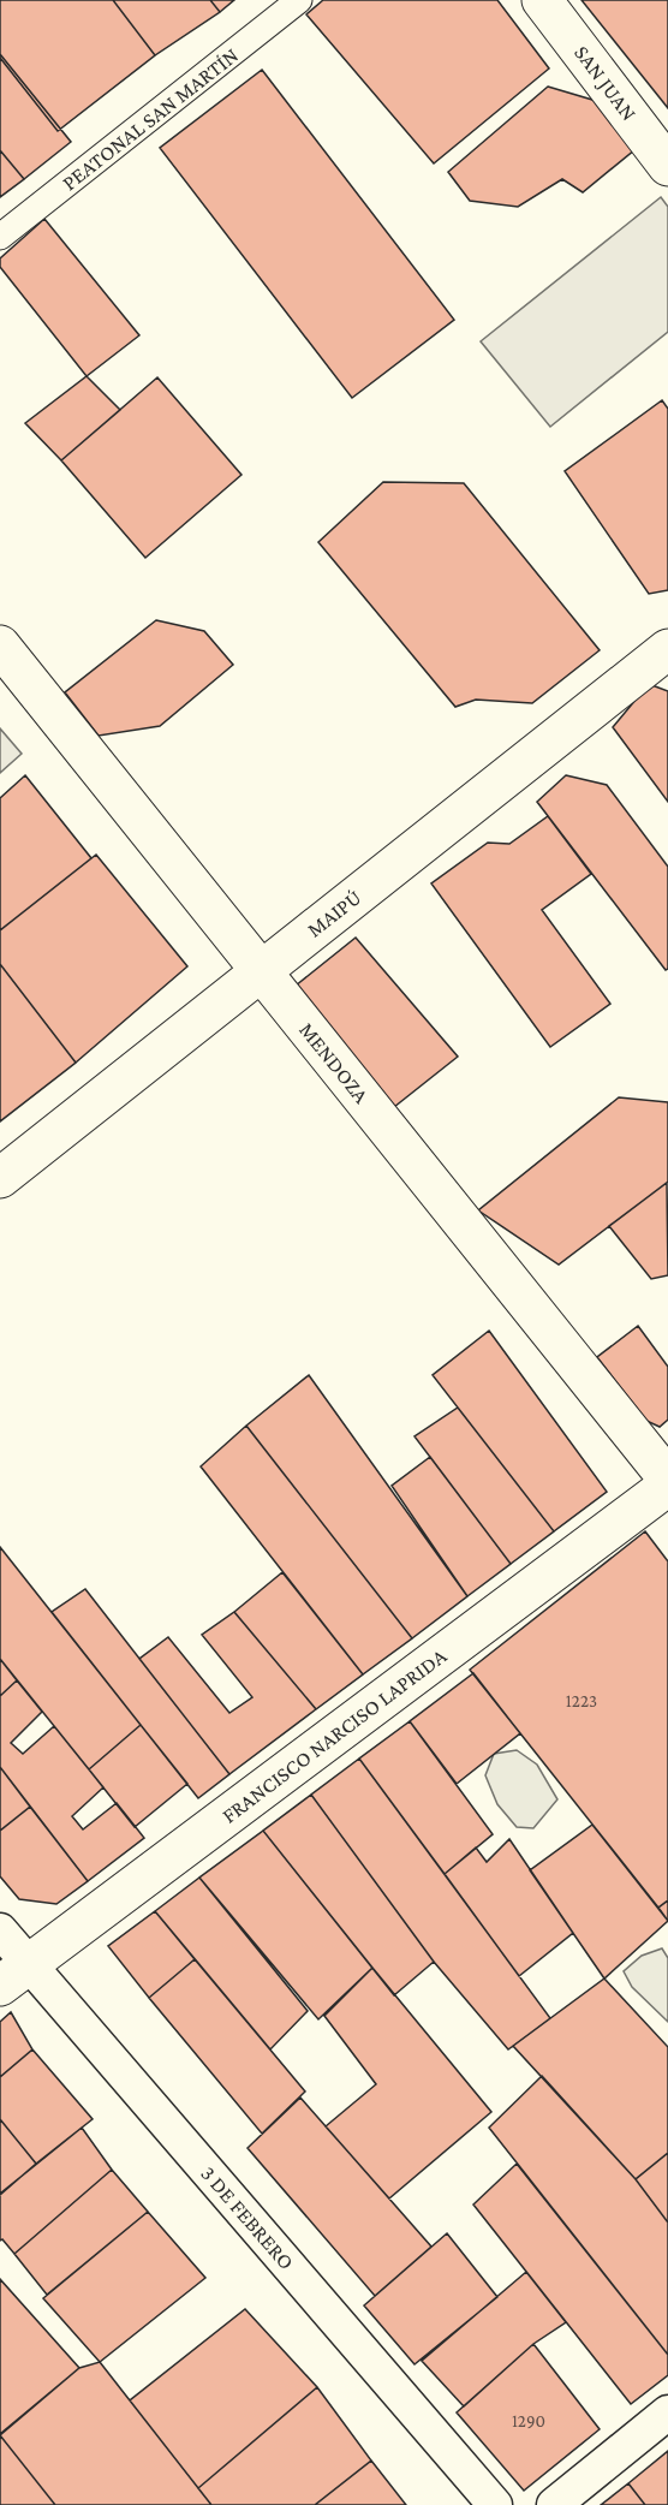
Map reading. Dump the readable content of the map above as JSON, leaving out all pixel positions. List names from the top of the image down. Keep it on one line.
{"streets":{"main road":["SAN JUAN","MAIPÚ","MENDOZA","FRANCISCO NARCISO LAPRIDA"],"street":["PEATONAL SAN MARTÍN","3 DE FEBRERO"]},"crossings":[["MAIPÚ","MENDOZA"],["FRANCISCO NARCISO LAPRIDA","3 DE FEBRERO"]],"house_numbers":["1223","1290"]}
